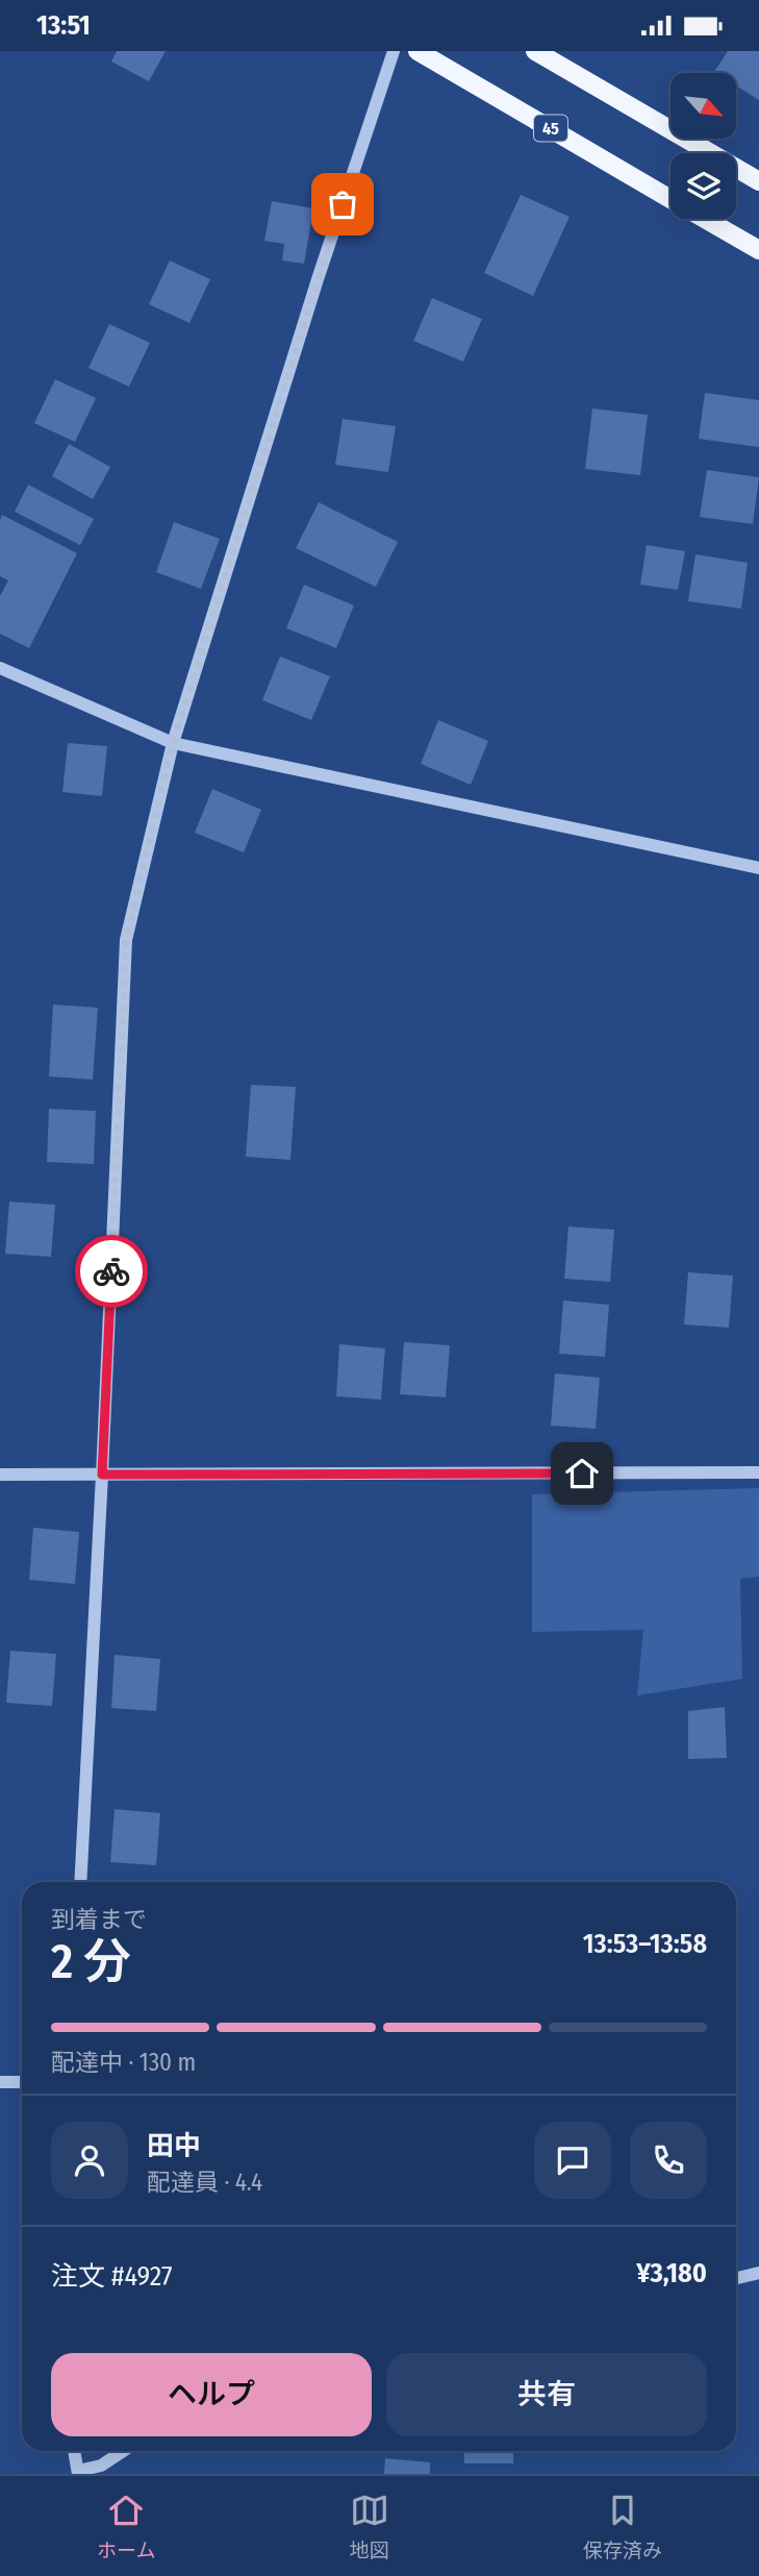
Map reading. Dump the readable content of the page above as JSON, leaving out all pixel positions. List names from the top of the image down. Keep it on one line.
{"streets":{"main road":["45"]},"north":"bottom right","page":{"status":"13:51","heading":["2 分","到着まで","13:53–13:58"],"panel":["田中","配達員 · 4.4","注文 #4927","¥3,180"],"bar":"配達中 · 130 m","buttons":["ヘルプ","共有"],"tabs":["ホーム","地図","保存済み"]}}
